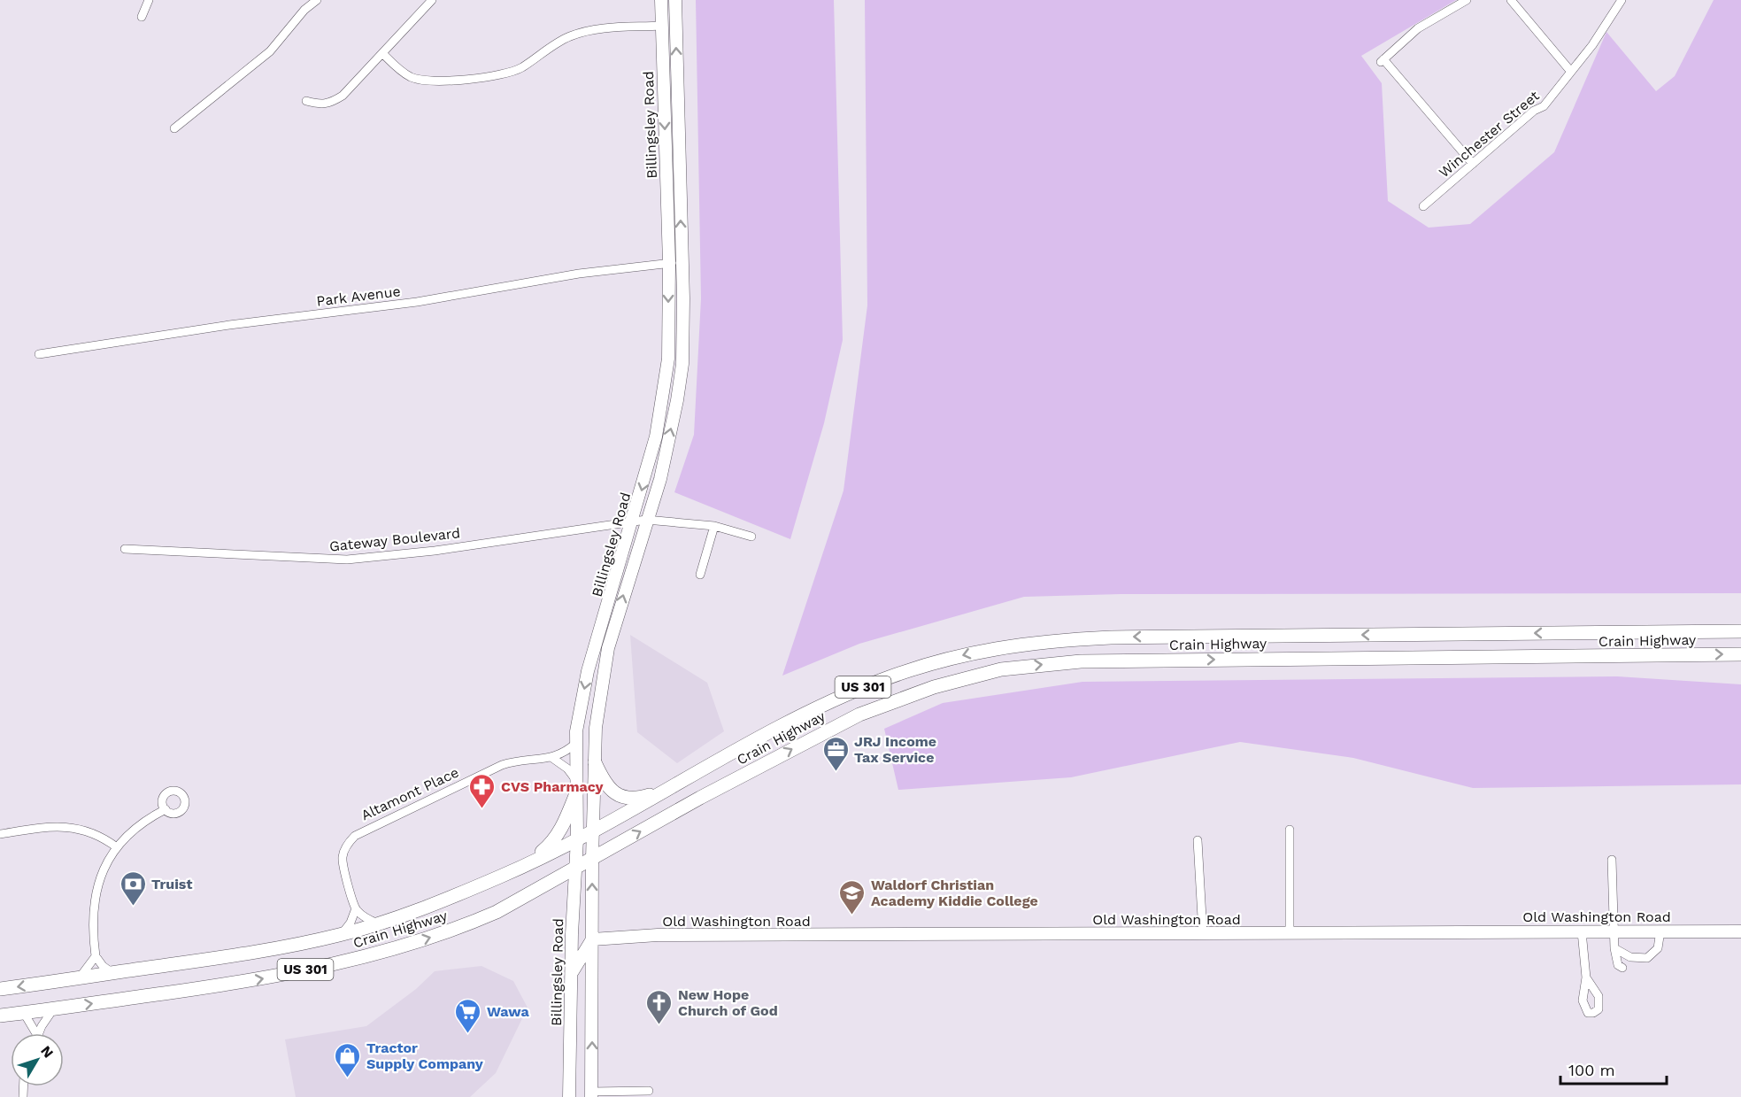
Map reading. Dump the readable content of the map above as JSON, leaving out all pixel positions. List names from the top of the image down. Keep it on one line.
{"streets":{"highway":["Crain Highway","US 301"],"main road":["Billingsley Road","Old Washington Road"],"street":["Winchester Street","Park Avenue","Gateway Boulevard","Altamont Place"]},"crossings":[["Billingsley Road","Park Avenue"],["Billingsley Road","Gateway Boulevard"],["Billingsley Road","Crain Highway"],["Billingsley Road","Altamont Place"],["Billingsley Road","Old Washington Road"]],"places":{"office":["JRJ Income Tax Service"],"pharmacy":["CVS Pharmacy"],"bank":["Truist"],"school or university":["Waldorf Christian Academy Kiddie College"],"church":["New Hope Church of God"],"supermarket":["Wawa"],"shop":["Tractor Supply Company"]},"scale_bar":"100 m","north":"top right"}
